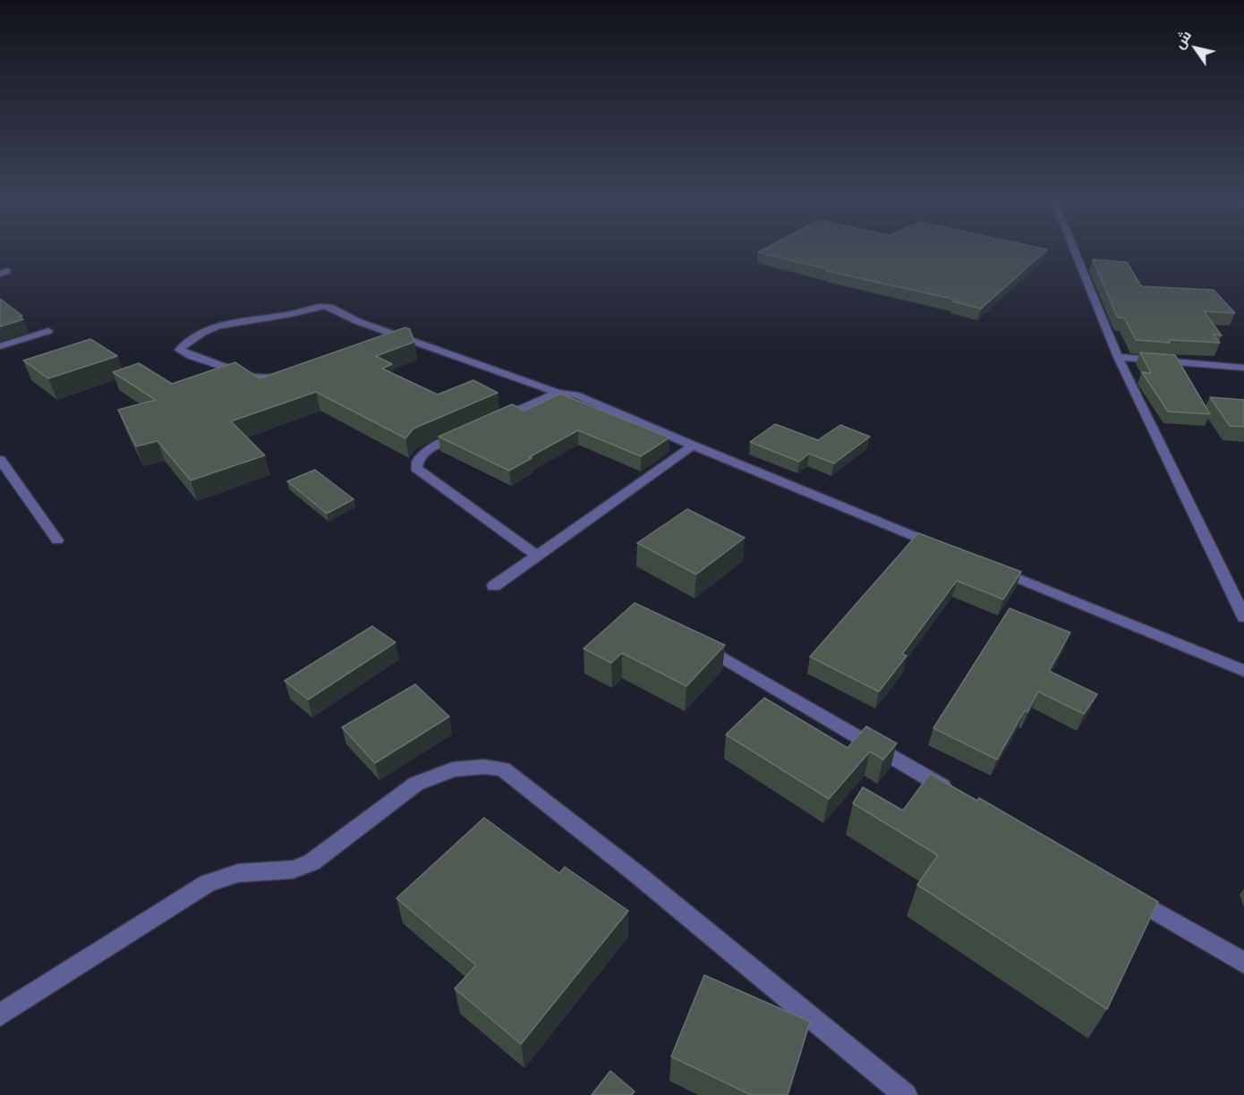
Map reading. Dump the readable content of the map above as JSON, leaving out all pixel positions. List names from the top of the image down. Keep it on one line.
{"north":"top left"}
